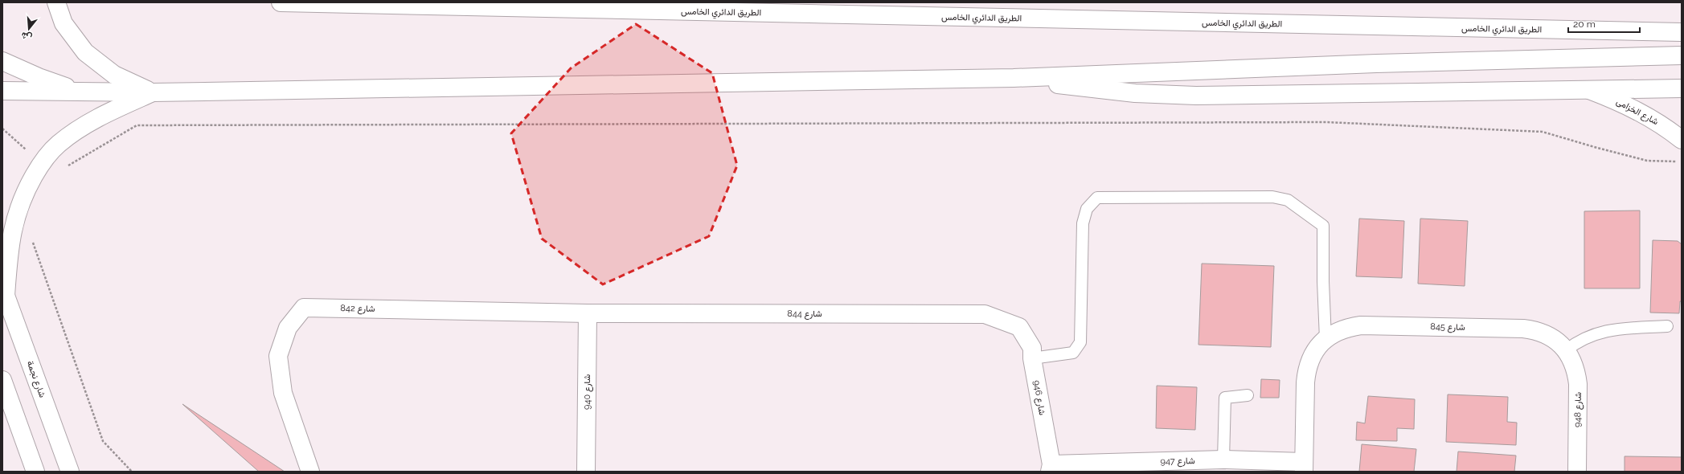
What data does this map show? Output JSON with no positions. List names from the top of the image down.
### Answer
{
  "streets": {
    "main road": [
      "الطريق الدائري الخامس",
      "شارع الخزامى",
      "شارع 842",
      "شارع 844",
      "شارع 845",
      "شارع نجمة",
      "شارع 940",
      "شارع 946",
      "شارع 948",
      "شارع 947"
    ]
  },
  "crossings": [
    ["شارع 842", "شارع 844"],
    ["شارع 842", "شارع 940"],
    ["شارع 844", "شارع 940"],
    ["شارع 844", "شارع 946"],
    ["شارع 845", "شارع 948"],
    ["شارع 845", "شارع 947"],
    ["شارع 946", "شارع 947"]
  ],
  "scale_bar": "20 m",
  "north": "bottom"
}
